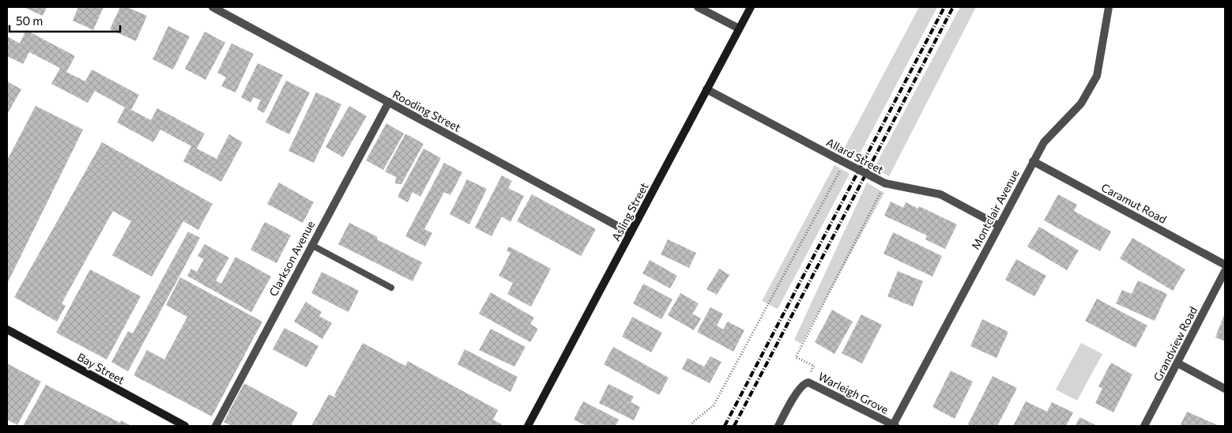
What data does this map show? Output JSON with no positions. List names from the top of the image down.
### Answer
{
  "streets": {
    "street": [
      "Rooding Street",
      "Allard Street",
      "Caramut Road",
      "Montclair Avenue",
      "Asling Street",
      "Clarkson Avenue",
      "Grandview Road",
      "Bay Street",
      "Warleigh Grove"
    ]
  },
  "crossings": [
    ["Rooding Street", "Asling Street"],
    ["Rooding Street", "Clarkson Avenue"],
    ["Allard Street", "Montclair Avenue"],
    ["Allard Street", "Asling Street"],
    ["Caramut Road", "Montclair Avenue"],
    ["Montclair Avenue", "Warleigh Grove"]
  ],
  "scale_bar": "50 m"
}
